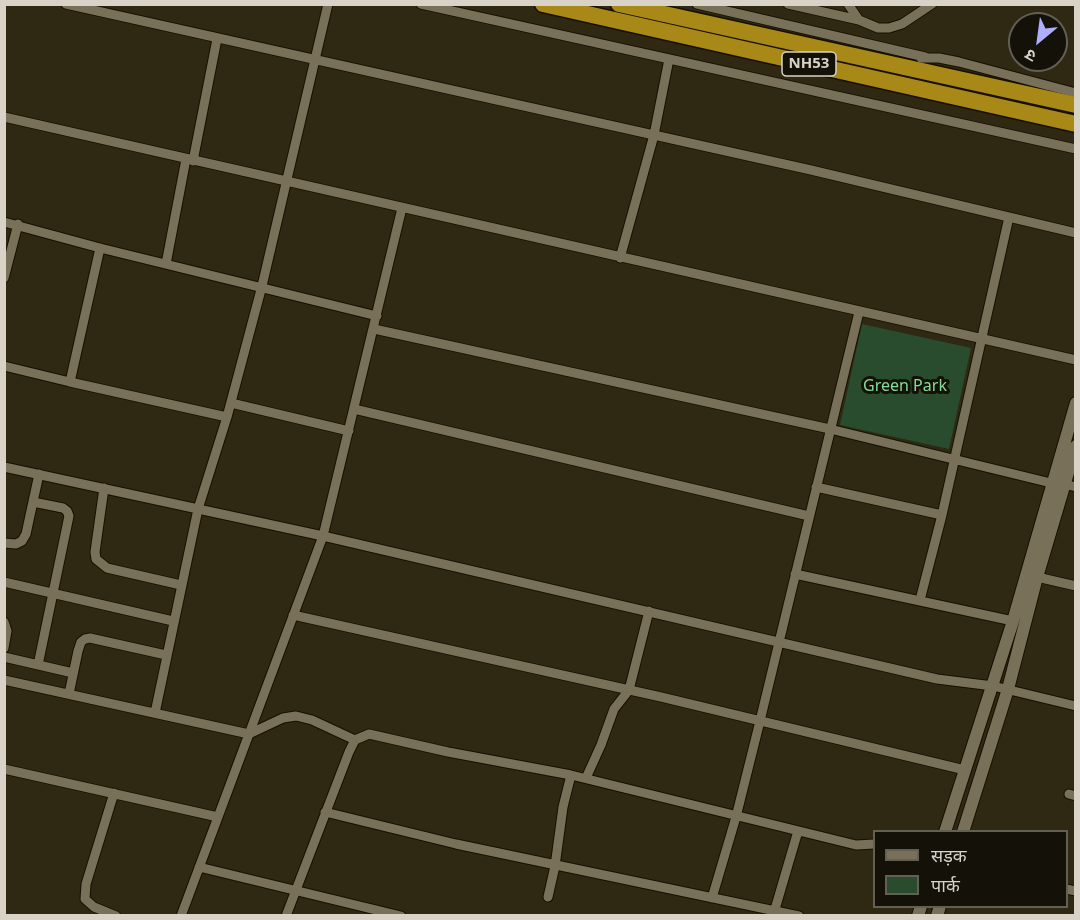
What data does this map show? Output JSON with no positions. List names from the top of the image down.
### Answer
{
  "streets": {
    "highway": ["NH53"]
  },
  "parks": ["Green Park"],
  "legend": ["सड़क", "पार्क"],
  "north": "bottom left"
}
